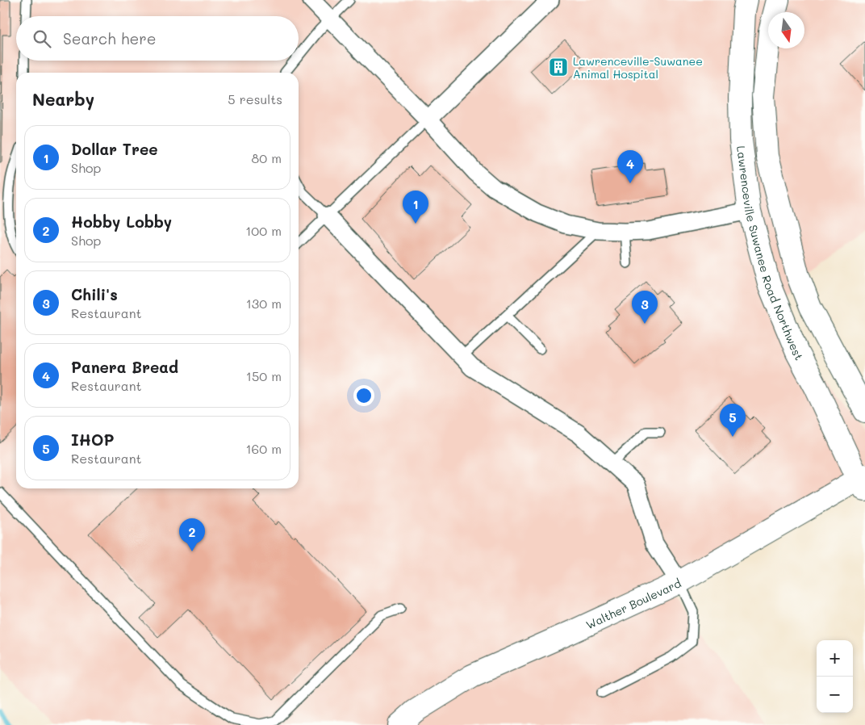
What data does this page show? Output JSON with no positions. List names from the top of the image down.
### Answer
{
  "streets": {
    "main road": ["Lawrenceville Suwanee Road Northwest", "Walther Boulevard"]
  },
  "crossings": [
    ["Lawrenceville Suwanee Road Northwest", "Walther Boulevard"]
  ],
  "places": {
    "building": ["Lawrenceville-Suwanee Animal Hospital"]
  },
  "north": "bottom",
  "page": {
    "search": "Search here",
    "heading": ["Nearby", "5 results"],
    "list": [
      {
        "mark": "1",
        "name": "Dollar Tree",
        "note": "Shop",
        "value": "80 m"
      },
      {
        "mark": "2",
        "name": "Hobby Lobby",
        "note": "Shop",
        "value": "100 m"
      },
      {
        "mark": "3",
        "name": "Chili's",
        "note": "Restaurant",
        "value": "130 m"
      },
      {
        "mark": "4",
        "name": "Panera Bread",
        "note": "Restaurant",
        "value": "150 m"
      },
      {
        "mark": "5",
        "name": "IHOP",
        "note": "Restaurant",
        "value": "160 m"
      }
    ],
    "pins": [
      "4",
      "1",
      "3",
      "5",
      "2"
    ],
    "map_buttons": ["+", "−"]
  }
}
